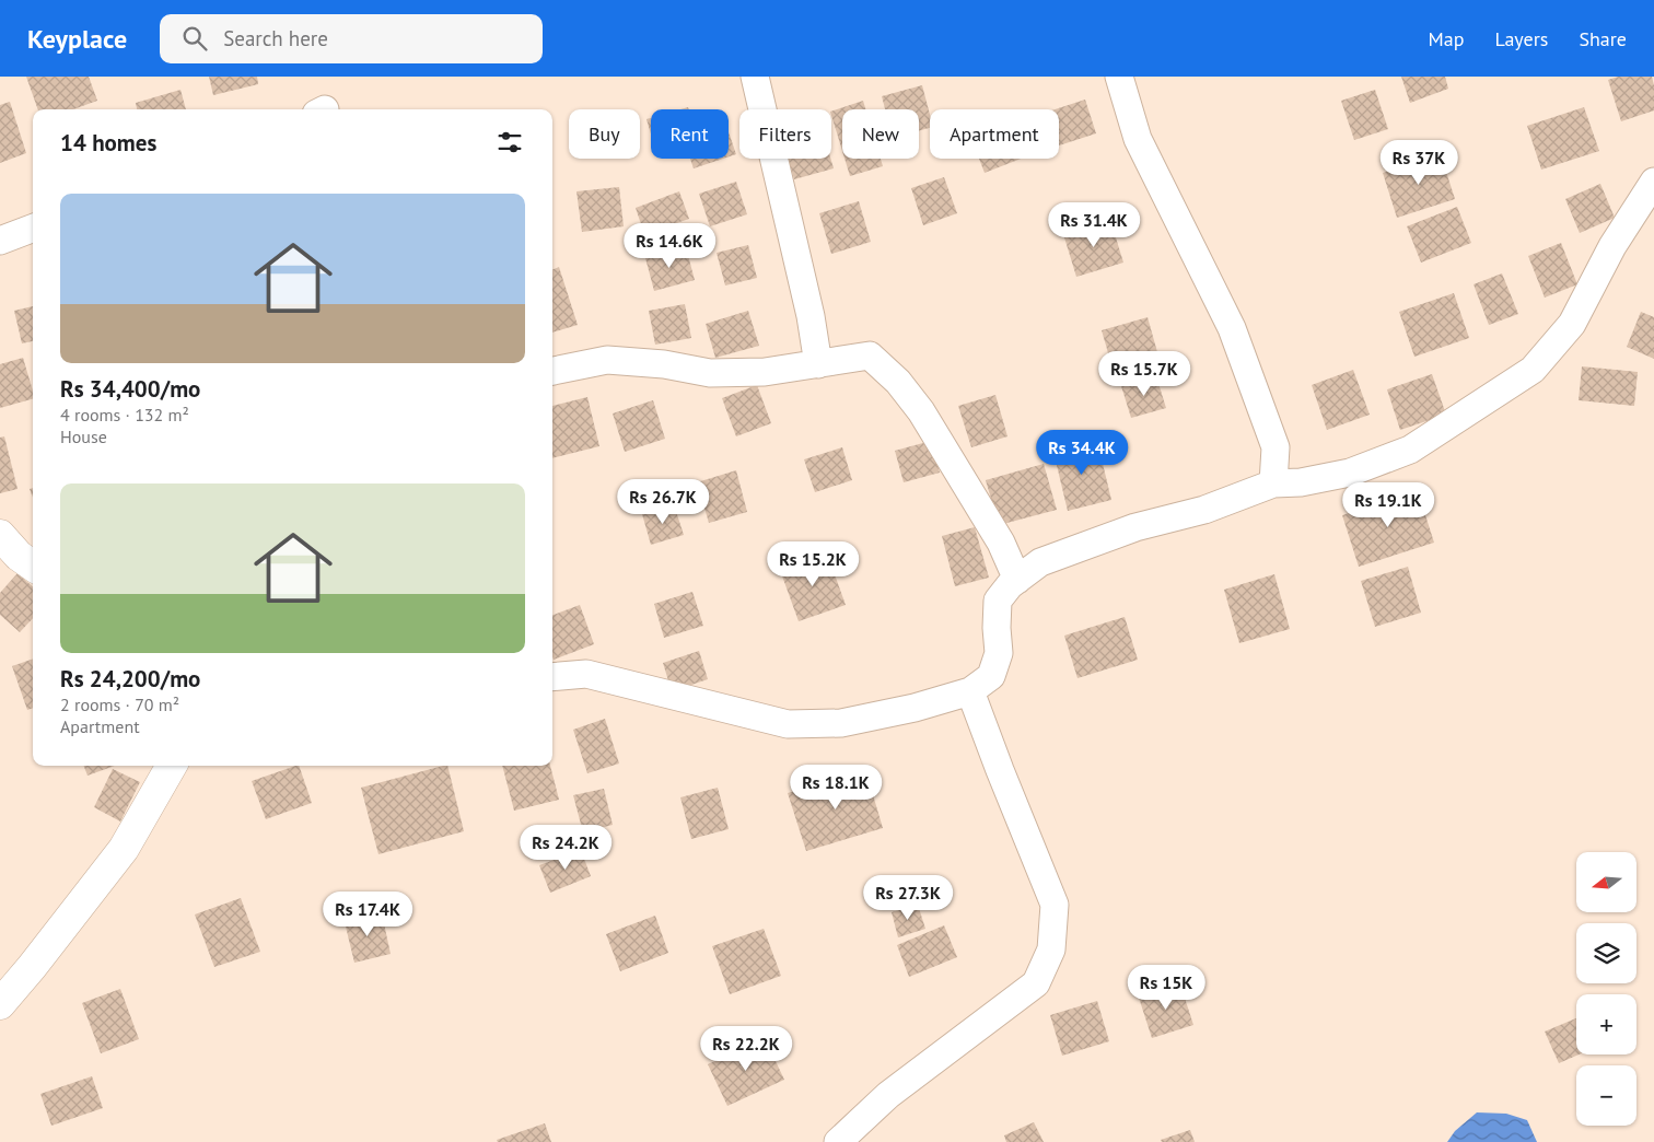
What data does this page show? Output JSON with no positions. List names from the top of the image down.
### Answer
{
  "north": "left",
  "page": {
    "header": "Keyplace",
    "search": "Search here",
    "nav": ["Map", "Layers", "Share"],
    "chip": [
      "Buy",
      "Rent",
      "Filters",
      "New",
      "Apartment"
    ],
    "heading": "14 homes",
    "price": [
      "Rs 37K",
      "Rs 31.4K",
      "Rs 14.6K",
      "Rs 15.7K",
      "Rs 34.4K",
      "Rs 26.7K",
      "Rs 19.1K",
      "Rs 15.2K",
      "Rs 18.1K",
      "Rs 24.2K",
      "Rs 27.3K",
      "Rs 17.4K",
      "Rs 15K",
      "Rs 22.2K"
    ],
    "list": [
      {
        "name": "Rs 34,400/mo",
        "note": "4 rooms · 132 m² · House"
      },
      {
        "name": "Rs 24,200/mo",
        "note": "2 rooms · 70 m² · Apartment"
      }
    ],
    "map_buttons": ["+", "−"]
  }
}
